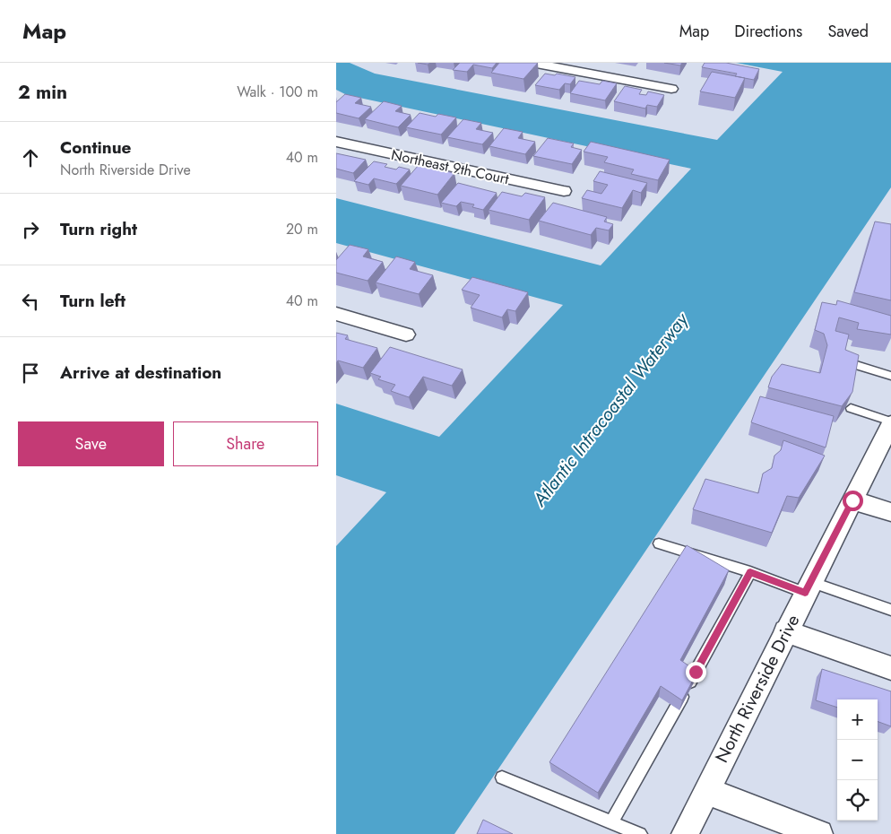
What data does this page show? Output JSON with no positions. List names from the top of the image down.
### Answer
{
  "streets": {
    "street": ["Northeast 9th Court", "North Riverside Drive"]
  },
  "water": ["Atlantic Intracoastal Waterway"],
  "page": {
    "header": "Map",
    "nav": ["Map", "Directions", "Saved"],
    "heading": ["2 min", "Walk · 100 m"],
    "list": [
      ["Continue", "North Riverside Drive", "40 m"],
      ["Turn right", "20 m"],
      ["Turn left", "40 m"],
      "Arrive at destination"
    ],
    "buttons": ["Save", "Share"],
    "map_buttons": ["+", "−"]
  }
}
